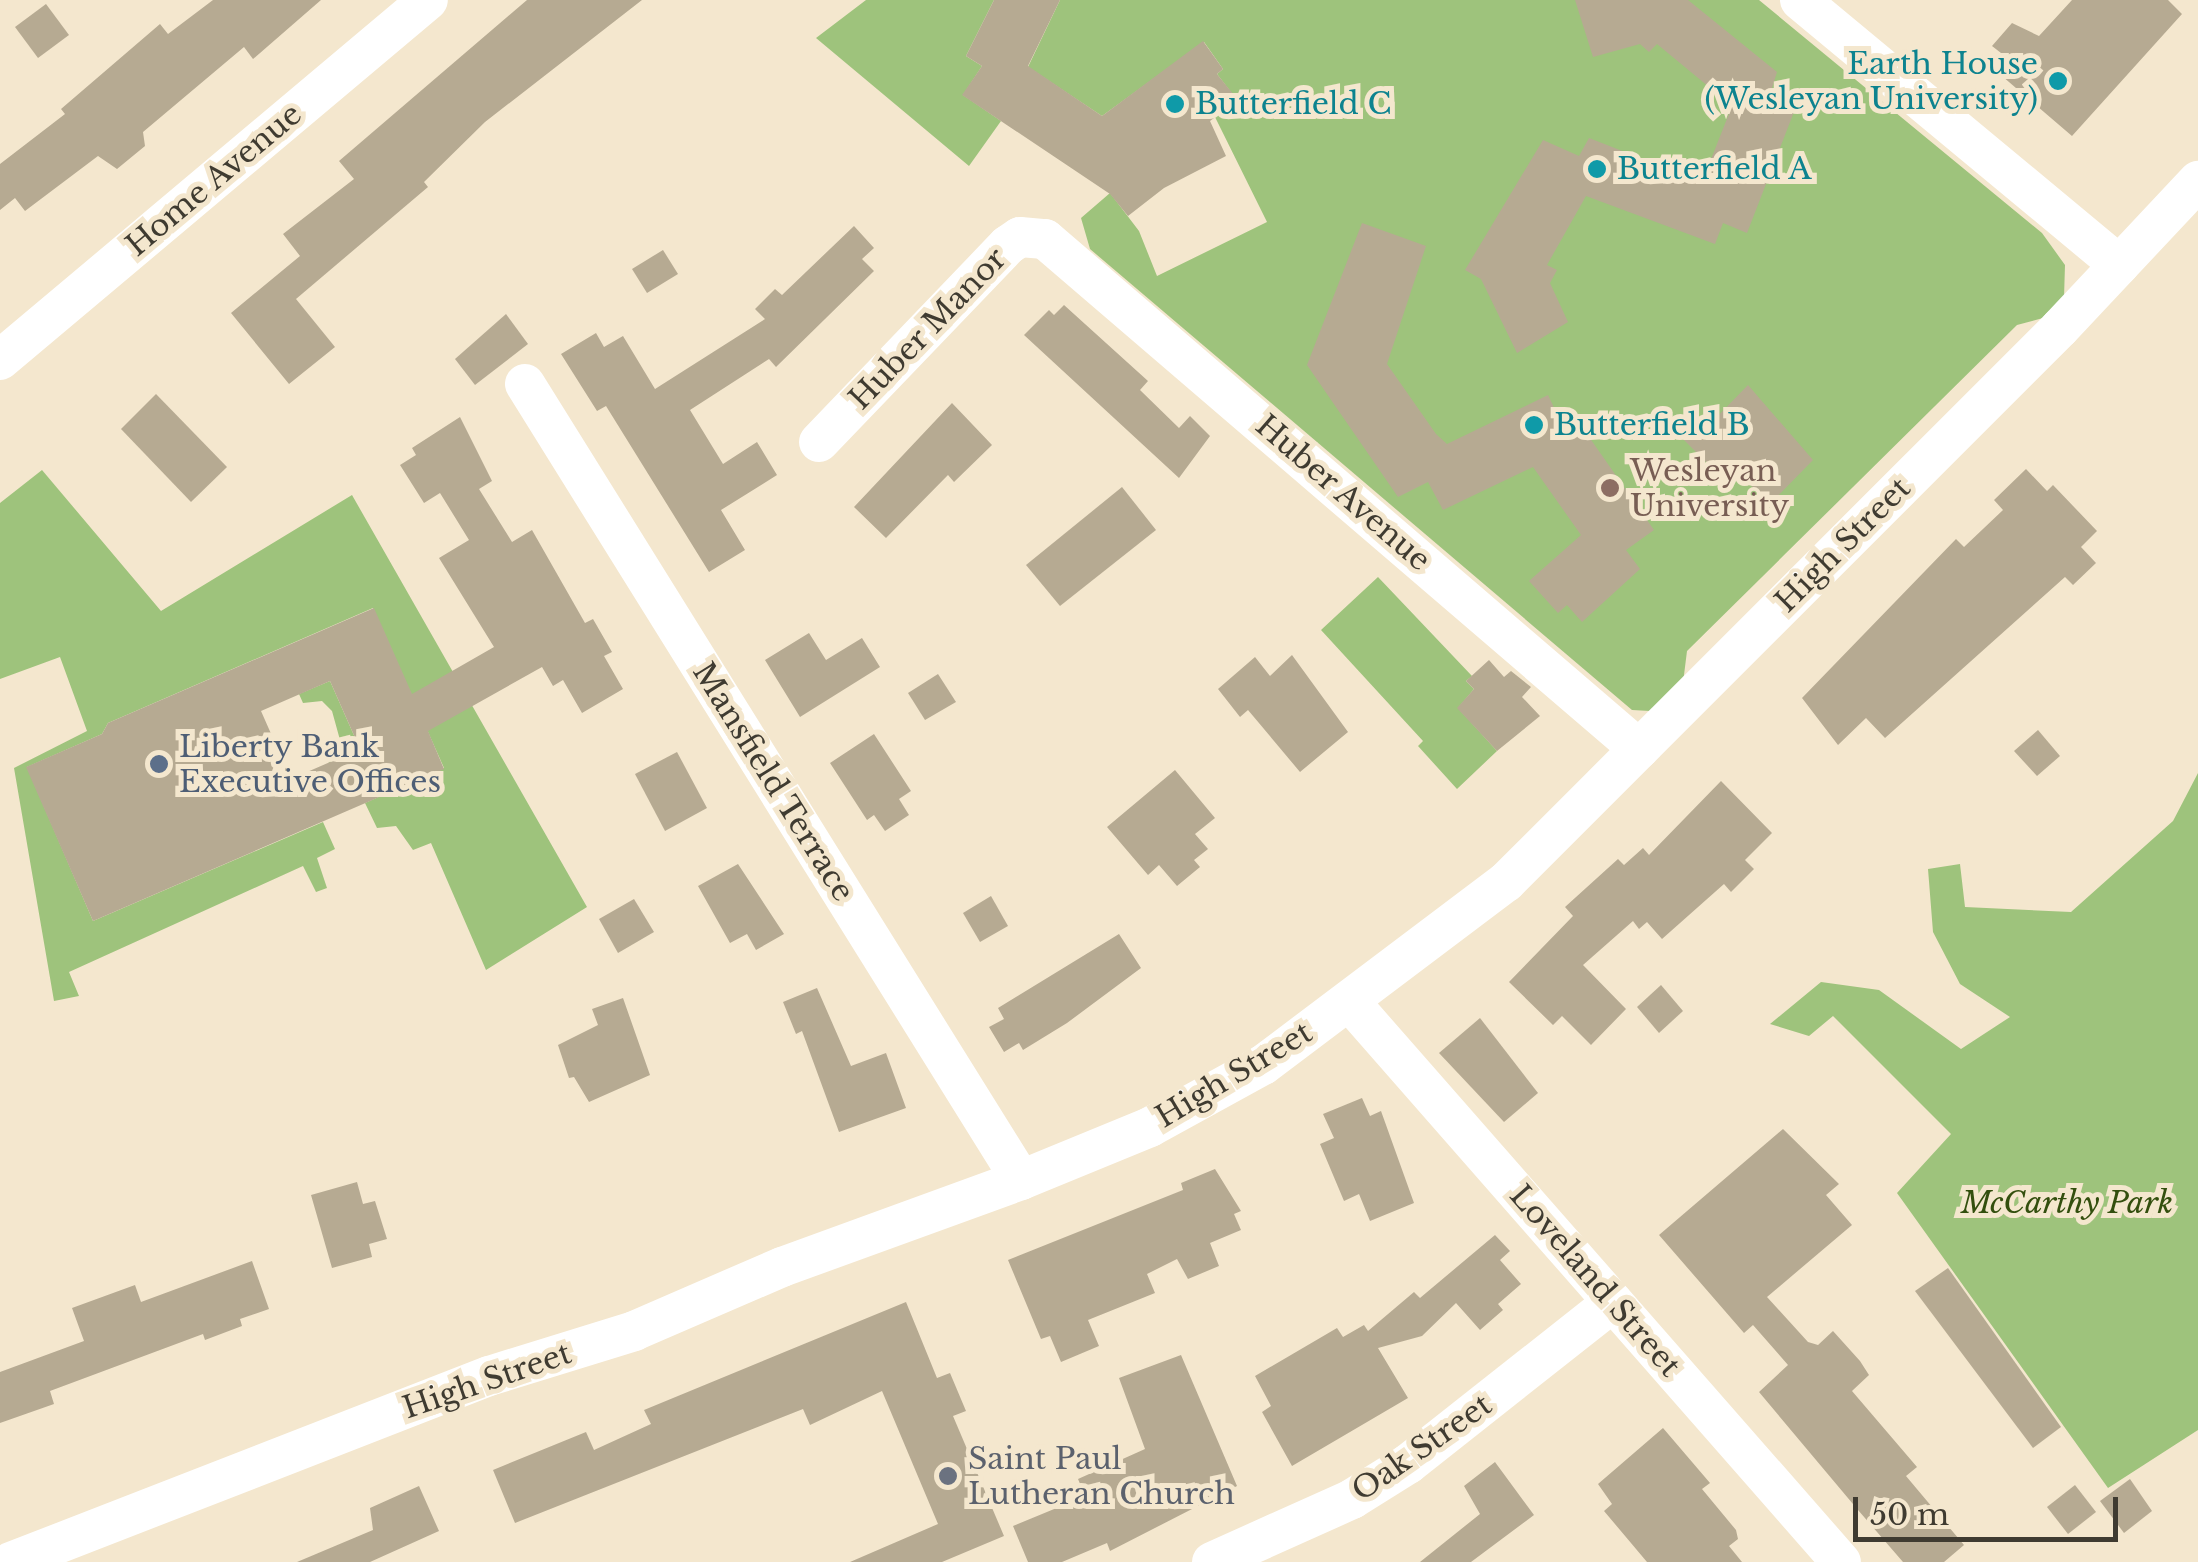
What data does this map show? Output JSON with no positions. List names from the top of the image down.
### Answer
{
  "streets": {
    "street": [
      "Home Avenue",
      "Huber Manor",
      "Huber Avenue",
      "High Street",
      "Mansfield Terrace",
      "Loveland Street",
      "Oak Street"
    ]
  },
  "crossings": [
    ["Huber Manor", "Huber Avenue"],
    ["Huber Avenue", "High Street"],
    ["High Street", "Mansfield Terrace"],
    ["High Street", "Loveland Street"],
    ["Loveland Street", "Oak Street"]
  ],
  "parks": ["McCarthy Park"],
  "places": [
    "Earth House (Wesleyan University)",
    "Butterfield C",
    "Butterfield A",
    "Butterfield B",
    "Wesleyan University",
    "Liberty Bank Executive Offices",
    "Saint Paul Lutheran Church"
  ],
  "scale_bar": "50 m"
}
